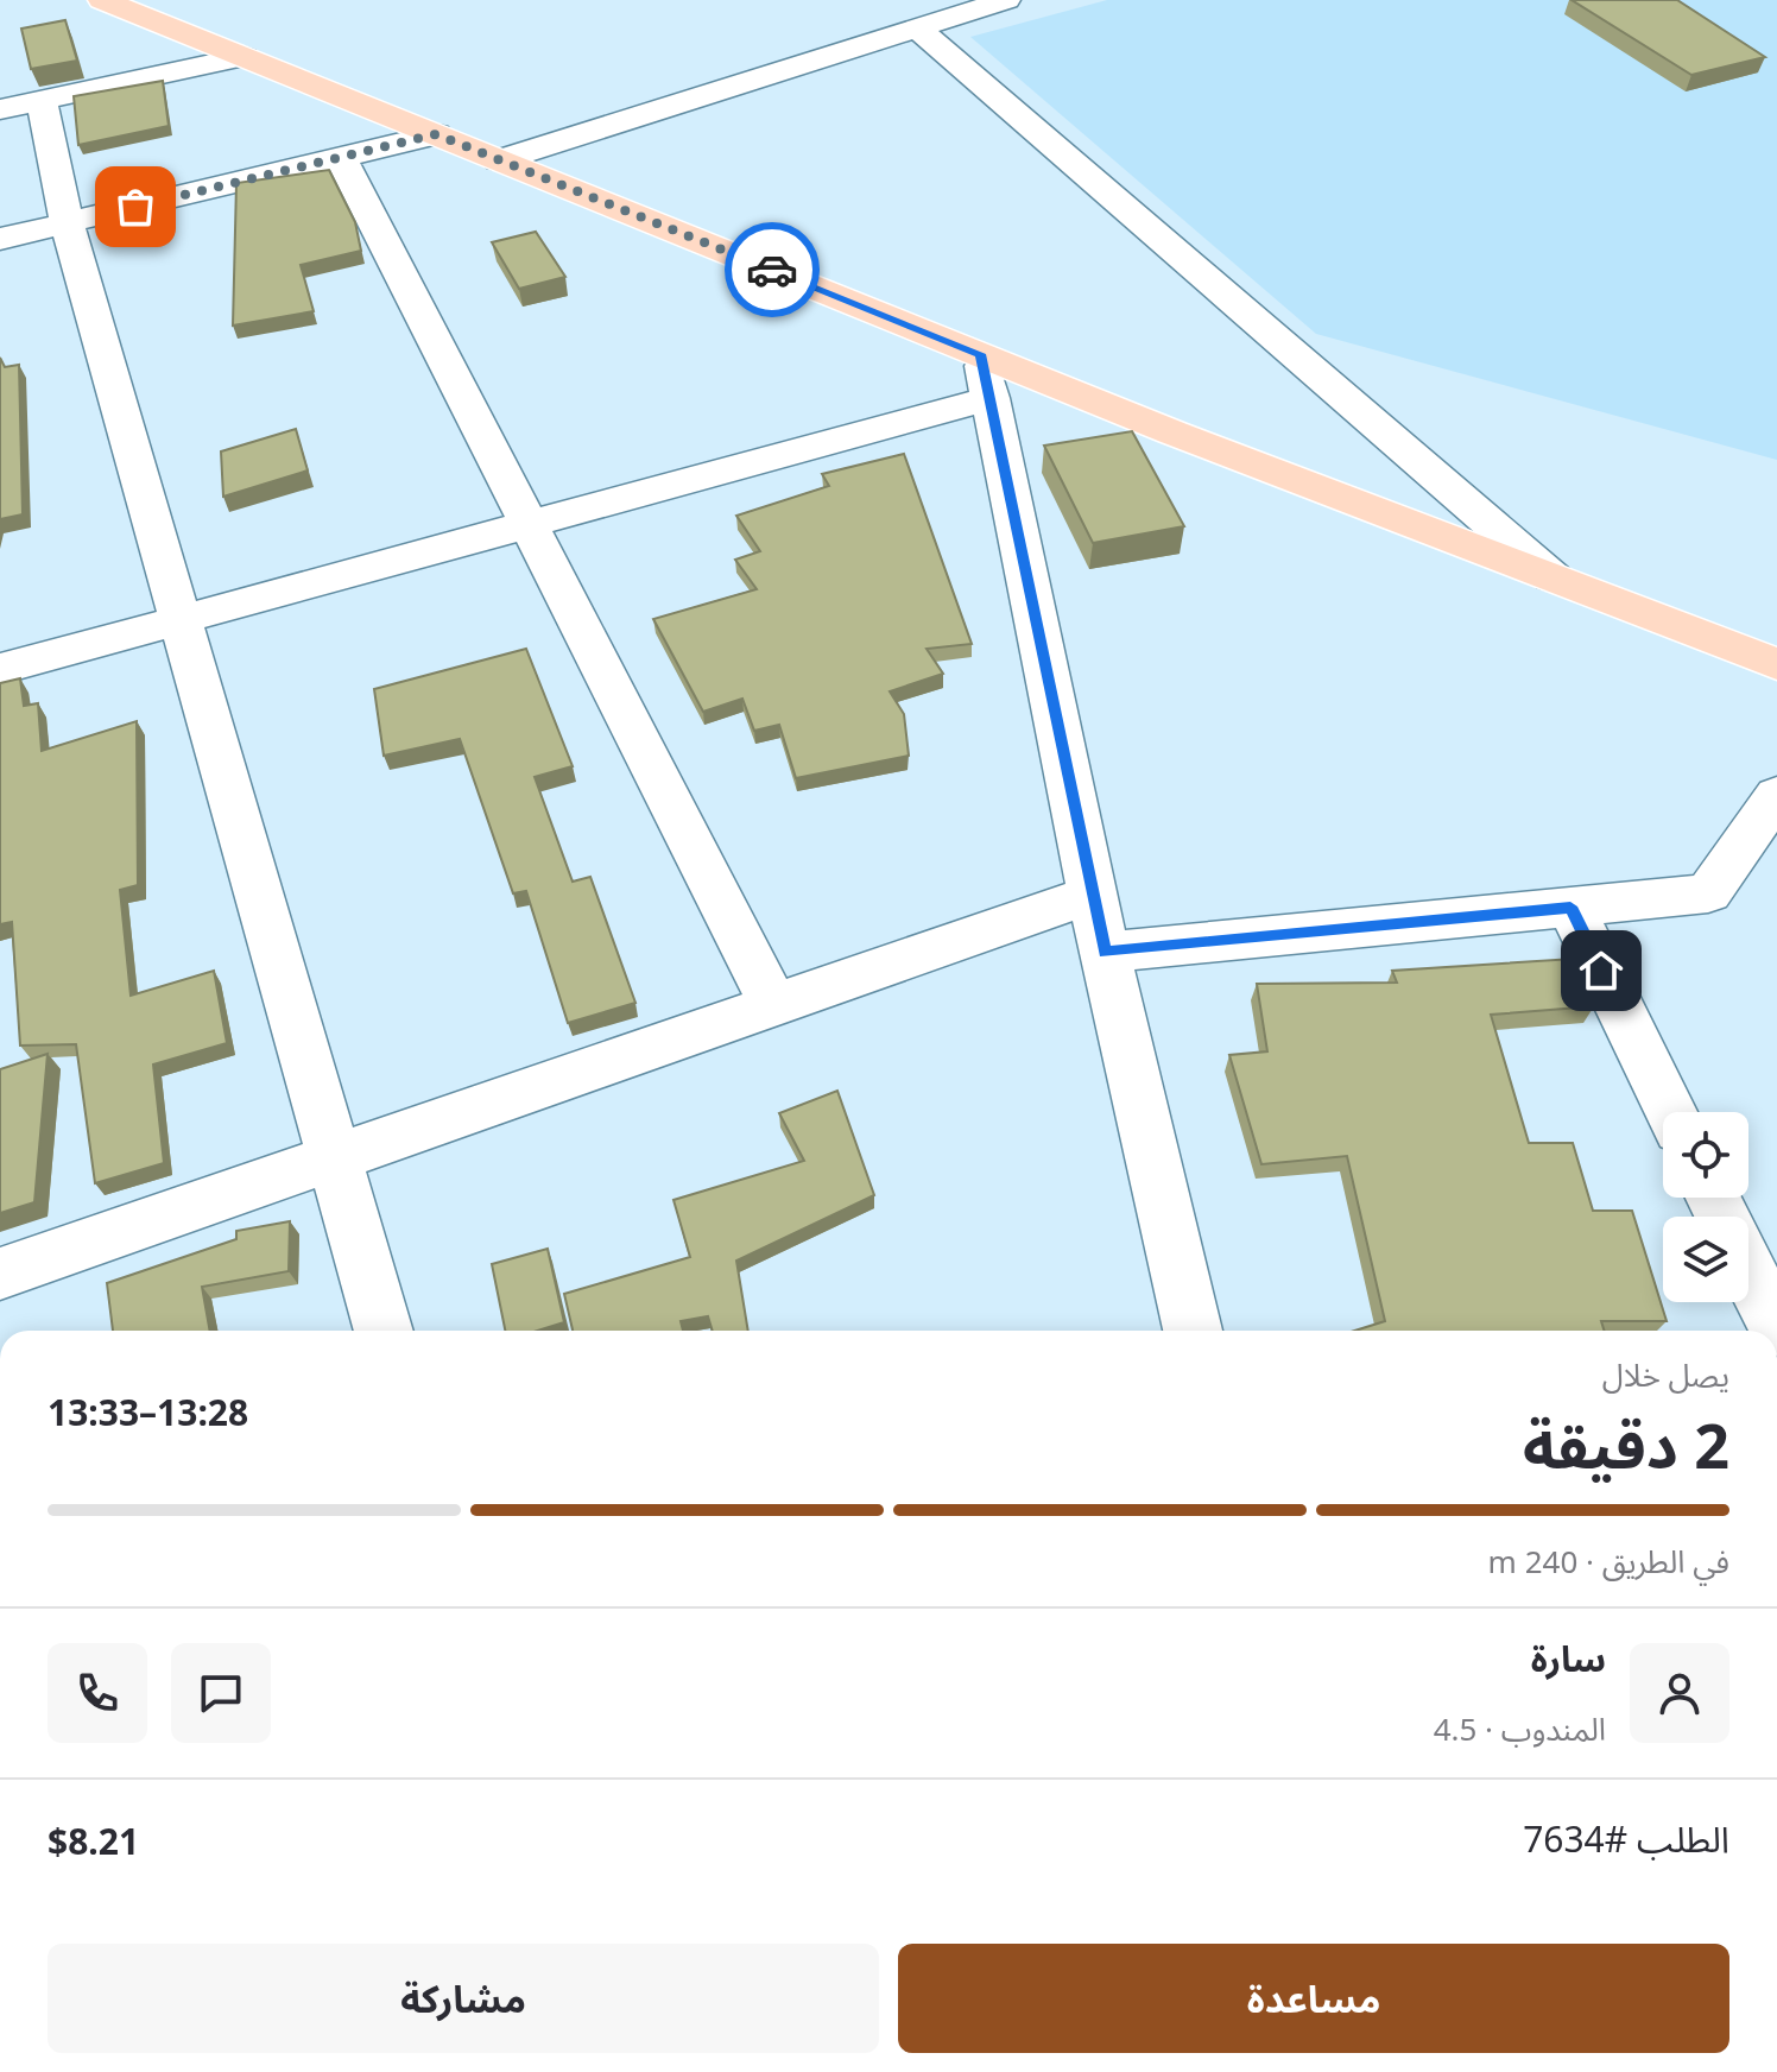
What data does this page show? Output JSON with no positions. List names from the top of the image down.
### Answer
{
  "page": {
    "heading": ["2 دقيقة", "يصل خلال", "13:28–13:33"],
    "panel": [
      "سارة",
      "المندوب · 4.5",
      "الطلب #7634",
      "$8.21"
    ],
    "bar": "في الطريق · 240 m",
    "buttons": ["مساعدة", "مشاركة"]
  }
}
